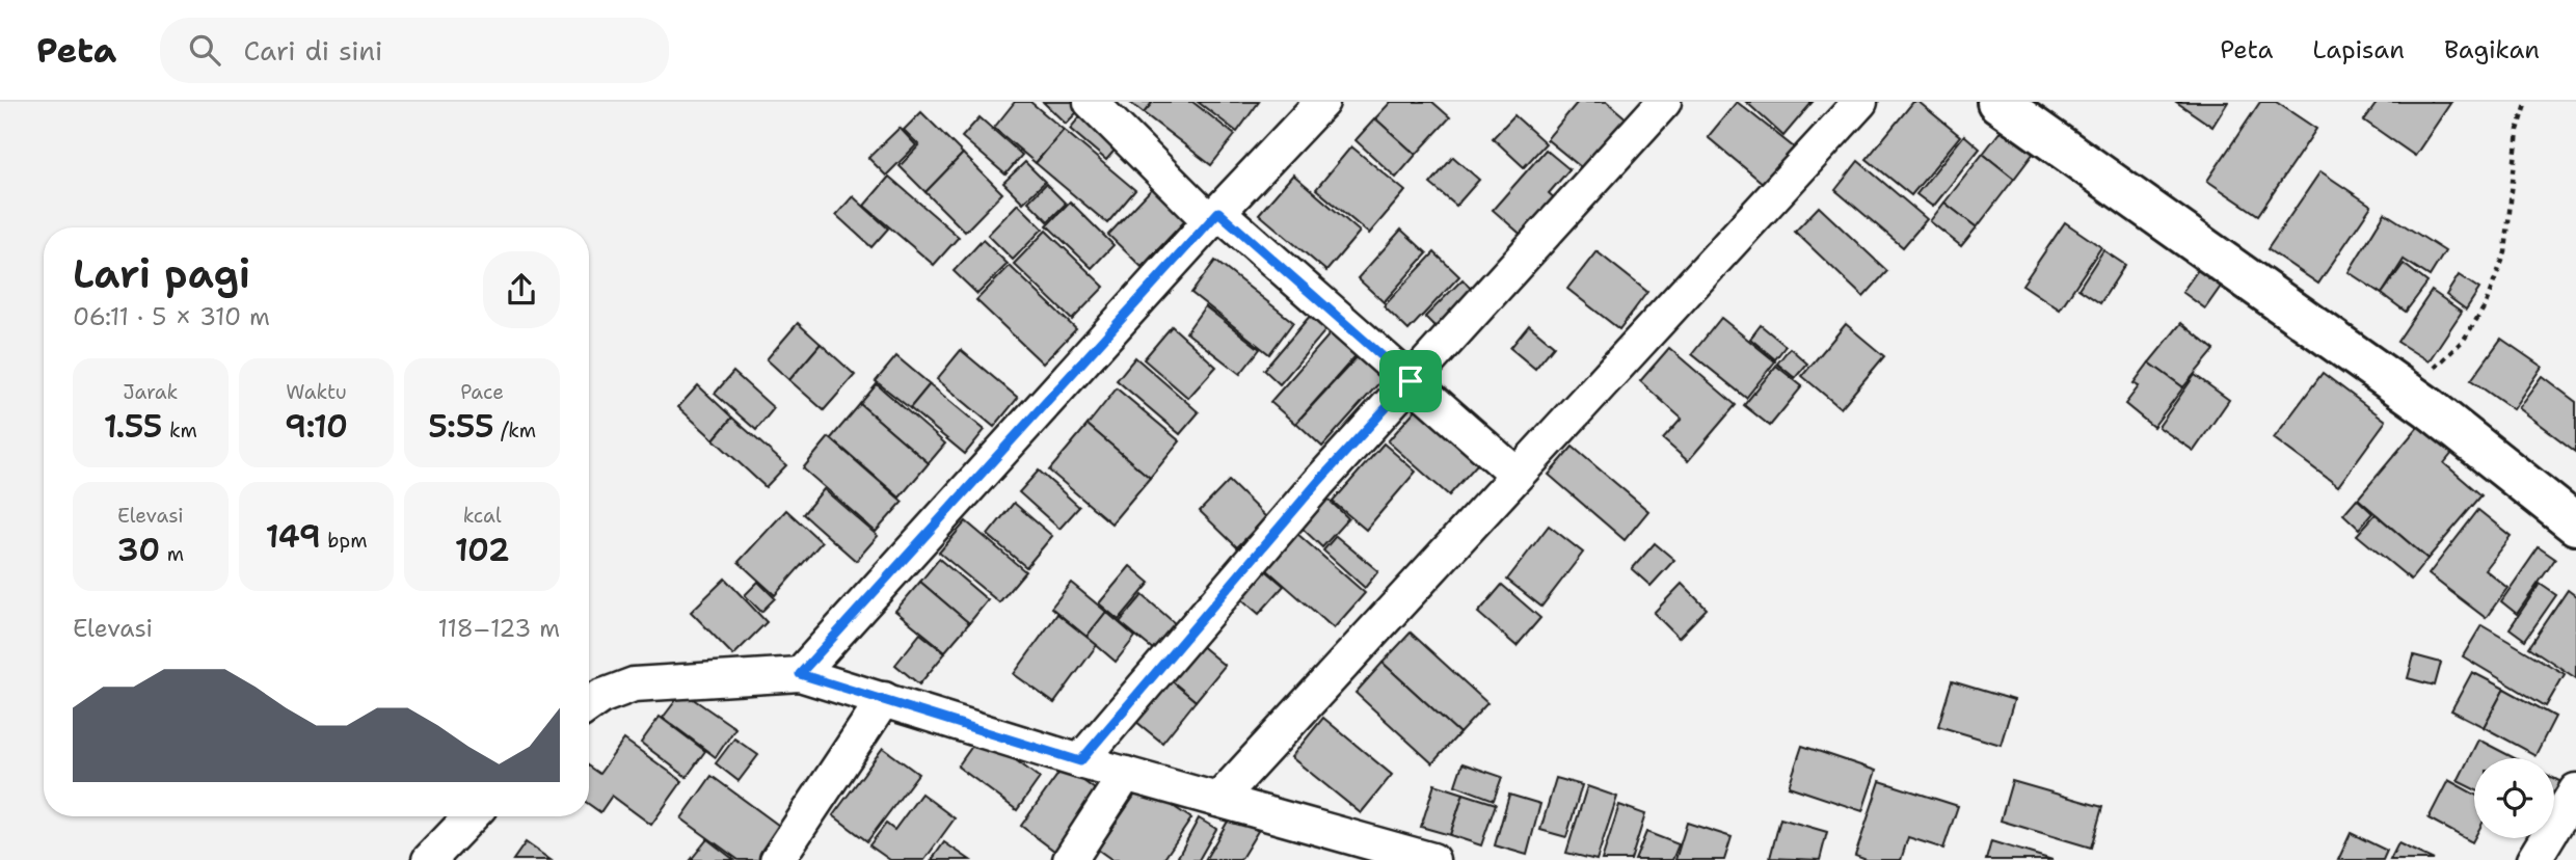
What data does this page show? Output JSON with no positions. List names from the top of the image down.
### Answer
{
  "page": {
    "header": "Peta",
    "search": "Cari di sini",
    "nav": ["Peta", "Lapisan", "Bagikan"],
    "heading": ["Lari pagi", "06:11 · 5 × 310 m"],
    "stats": [
      ["Jarak", "1.55 km"],
      ["Waktu", "9:10"],
      ["Pace", "5:55 /km"],
      ["Elevasi", "30 m"],
      ["149 bpm"],
      ["kcal", "102"]
    ],
    "chart": ["Elevasi", "118–123 m"]
  }
}
